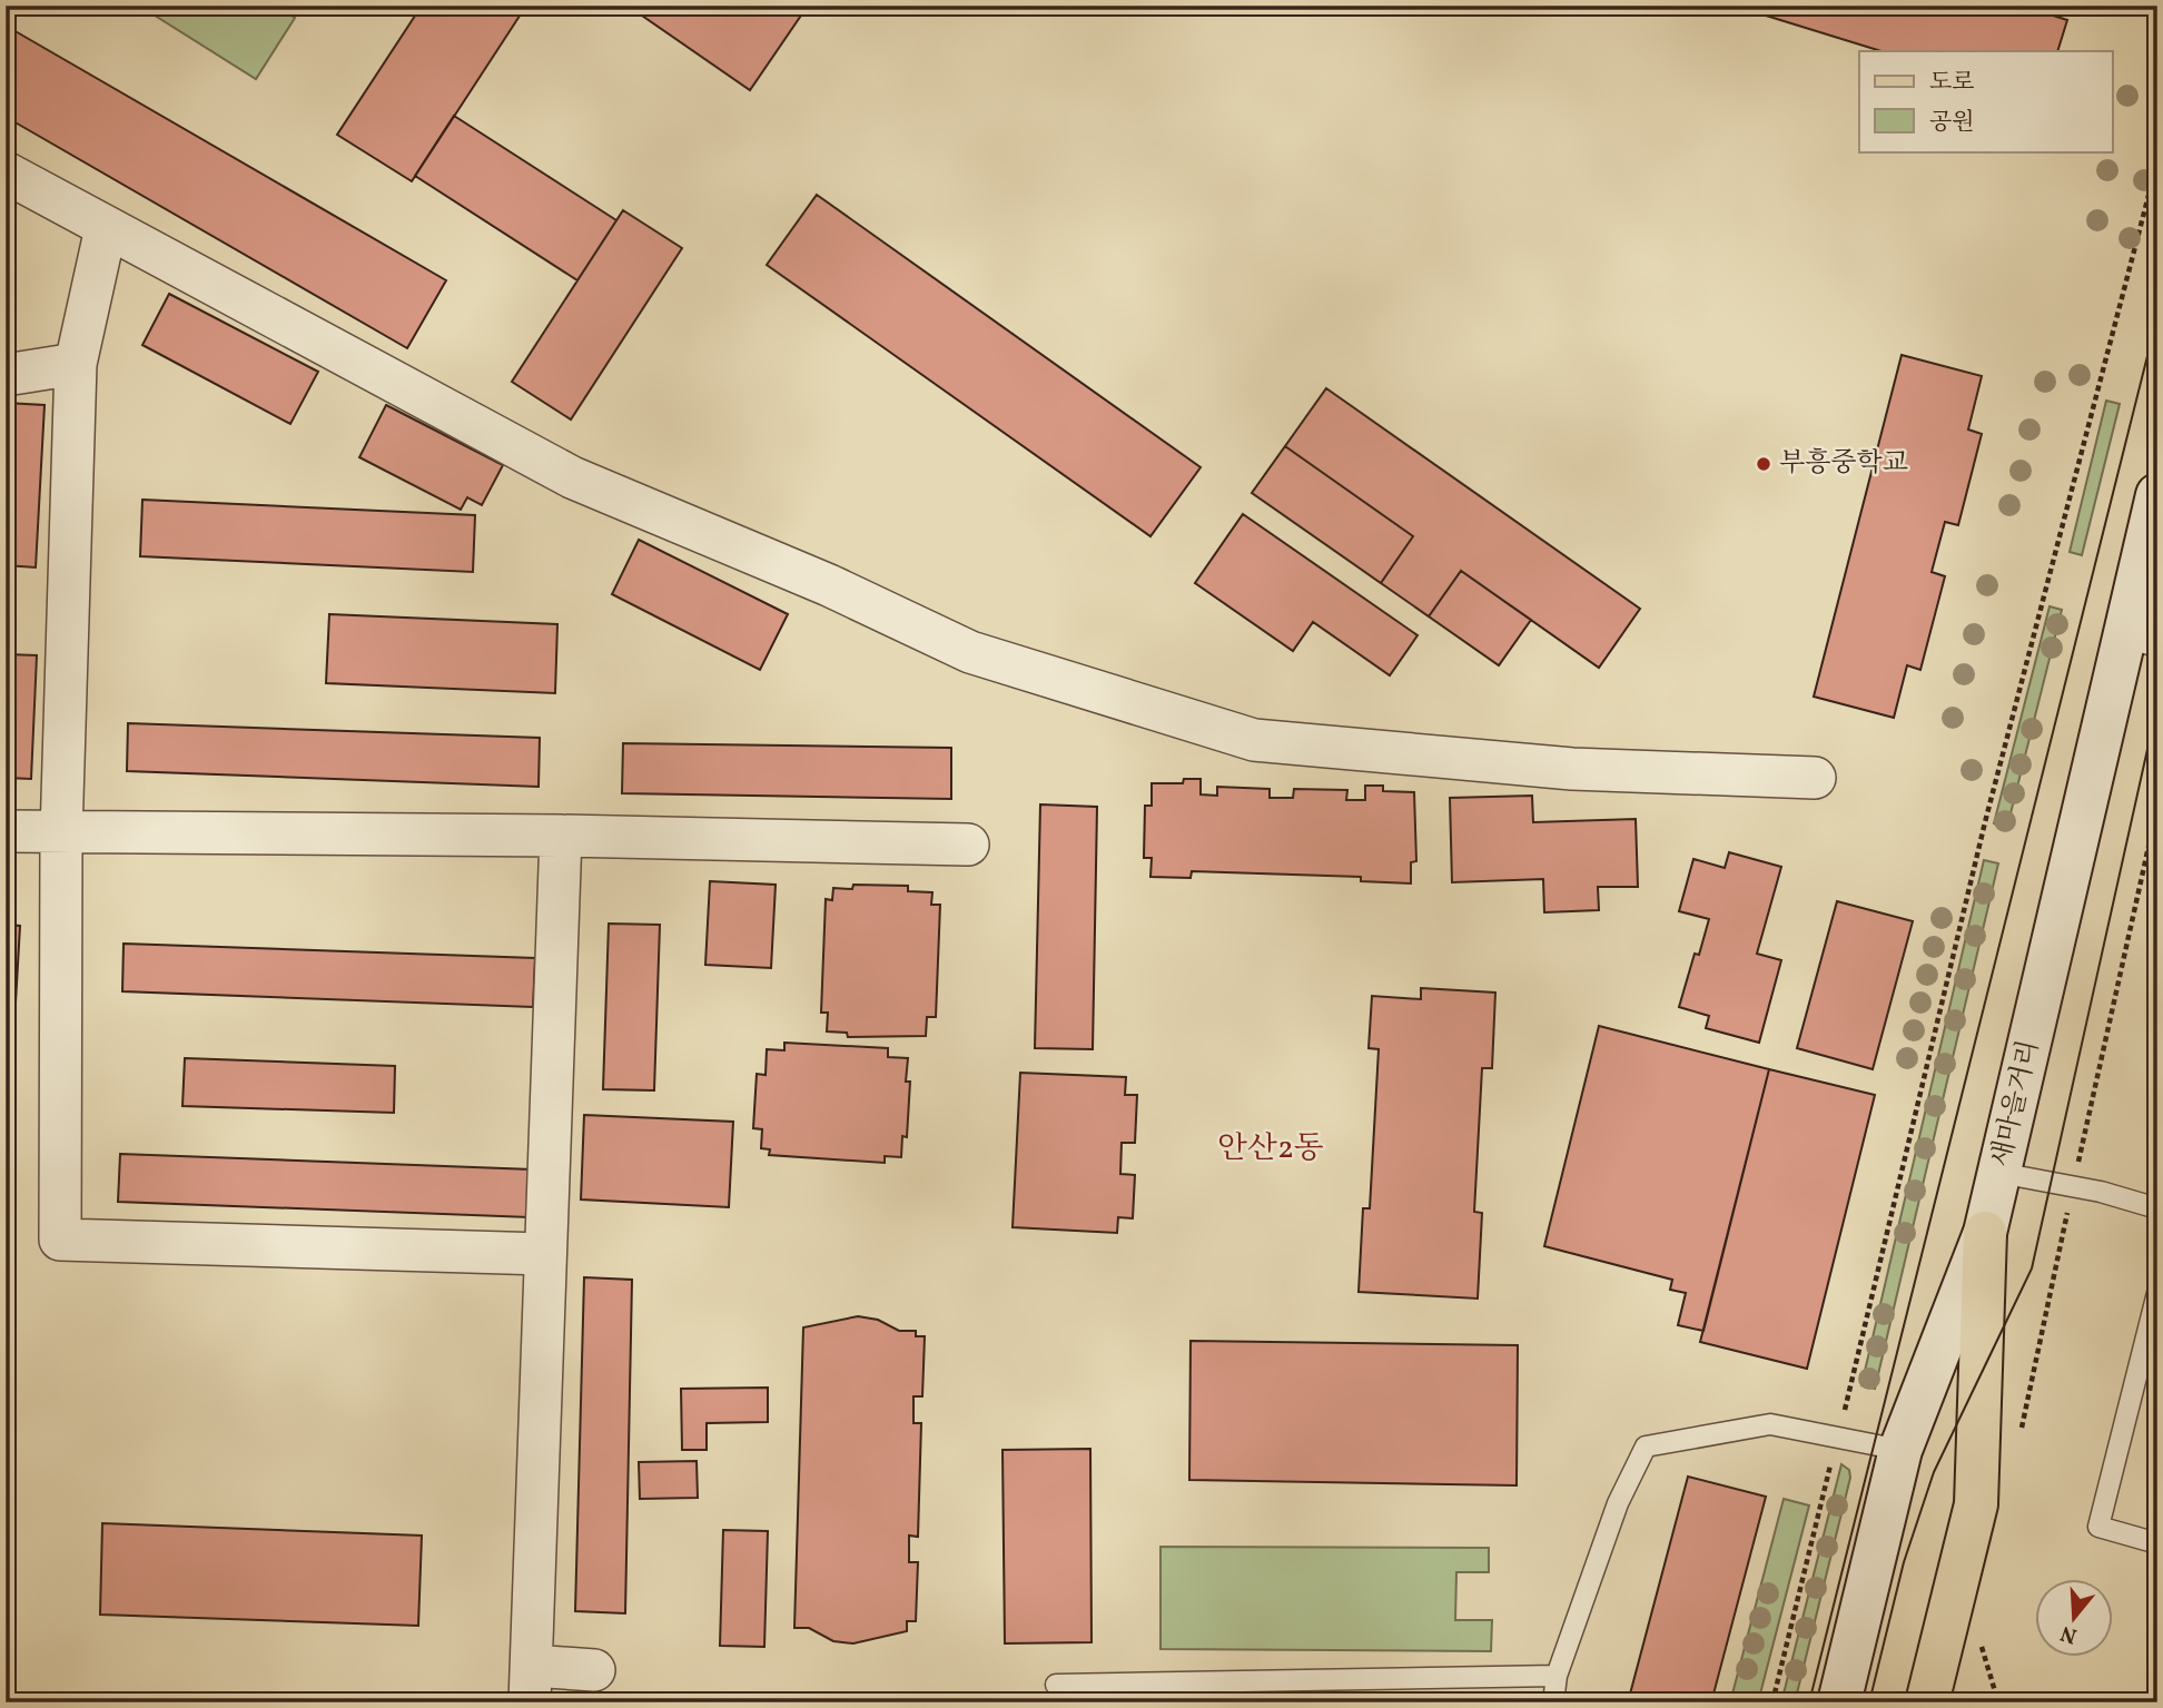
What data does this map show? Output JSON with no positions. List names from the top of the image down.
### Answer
{
  "streets": {
    "main road": ["새마을거리"]
  },
  "districts": ["안산2동"],
  "places": ["부흥중학교"],
  "legend": ["도로", "공원"],
  "north": "bottom"
}
